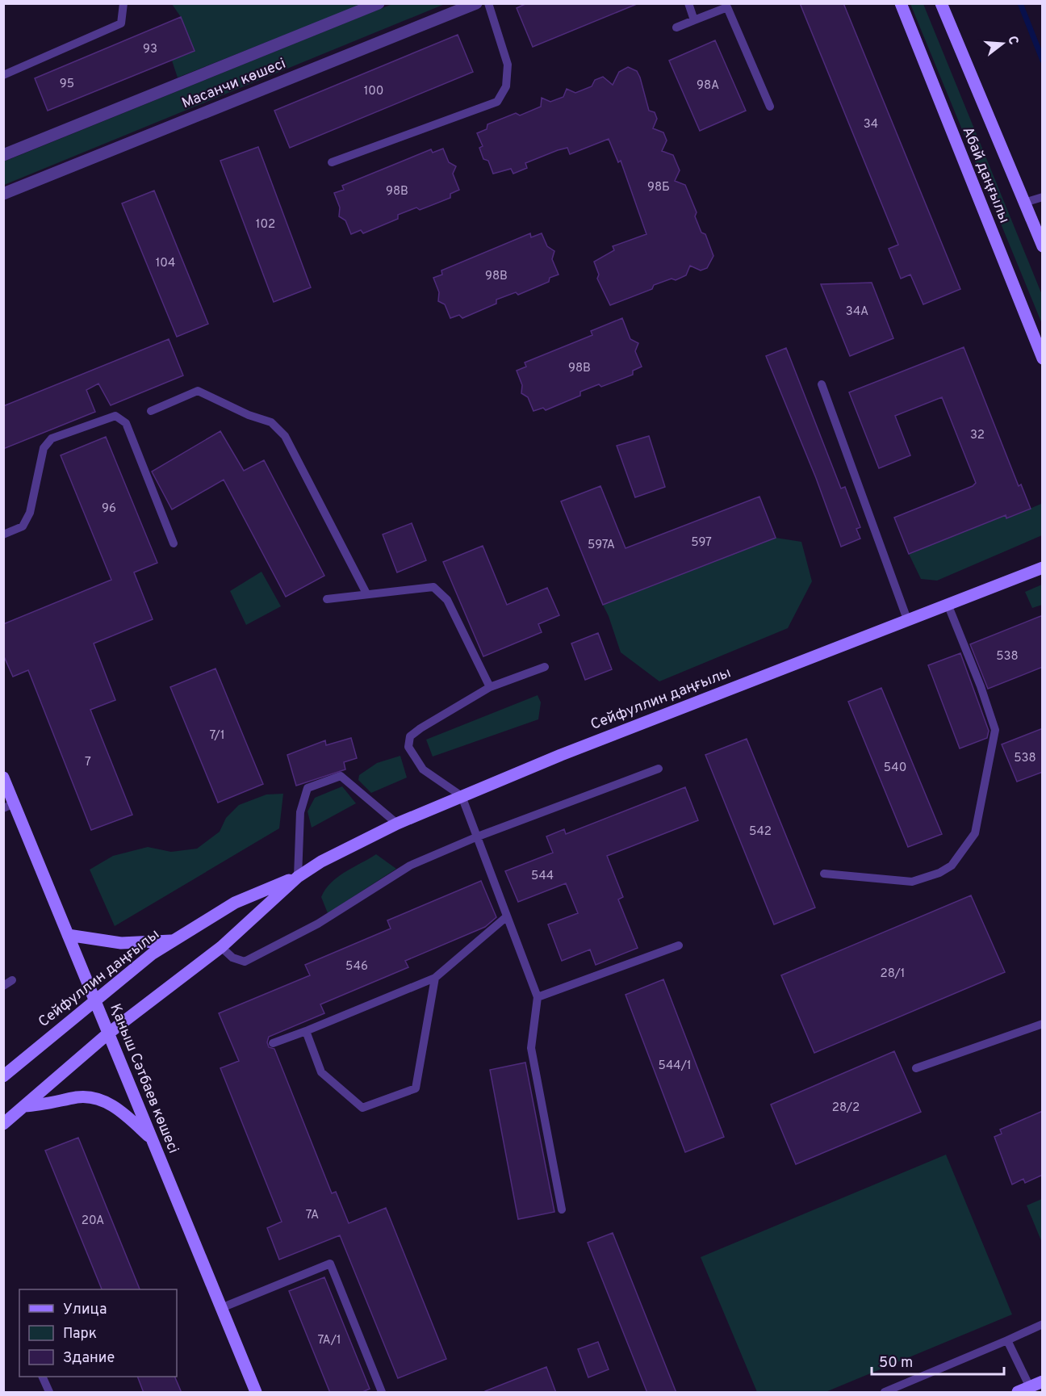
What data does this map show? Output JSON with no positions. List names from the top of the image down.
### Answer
{
  "streets": {
    "main road": ["Абай даңғылы", "Сейфуллин даңғылы", "Қаныш Сәтбаев көшесі"],
    "street": ["Масанчи көшесі"]
  },
  "crossings": [
    ["Сейфуллин даңғылы", "Қаныш Сәтбаев көшесі"]
  ],
  "house_numbers": [
    "93",
    "95",
    "98А",
    "100",
    "34",
    "98Б",
    "98В",
    "102",
    "104",
    "98В",
    "34А",
    "98В",
    "32",
    "96",
    "597",
    "597А",
    "538",
    "7/1",
    "538",
    "7",
    "540",
    "542",
    "544",
    "546",
    "28/1",
    "544/1",
    "28/2",
    "7А",
    "20А",
    "7А/1"
  ],
  "legend": ["Улица", "Парк", "Здание"],
  "scale_bar": "50 m",
  "north": "right"
}
